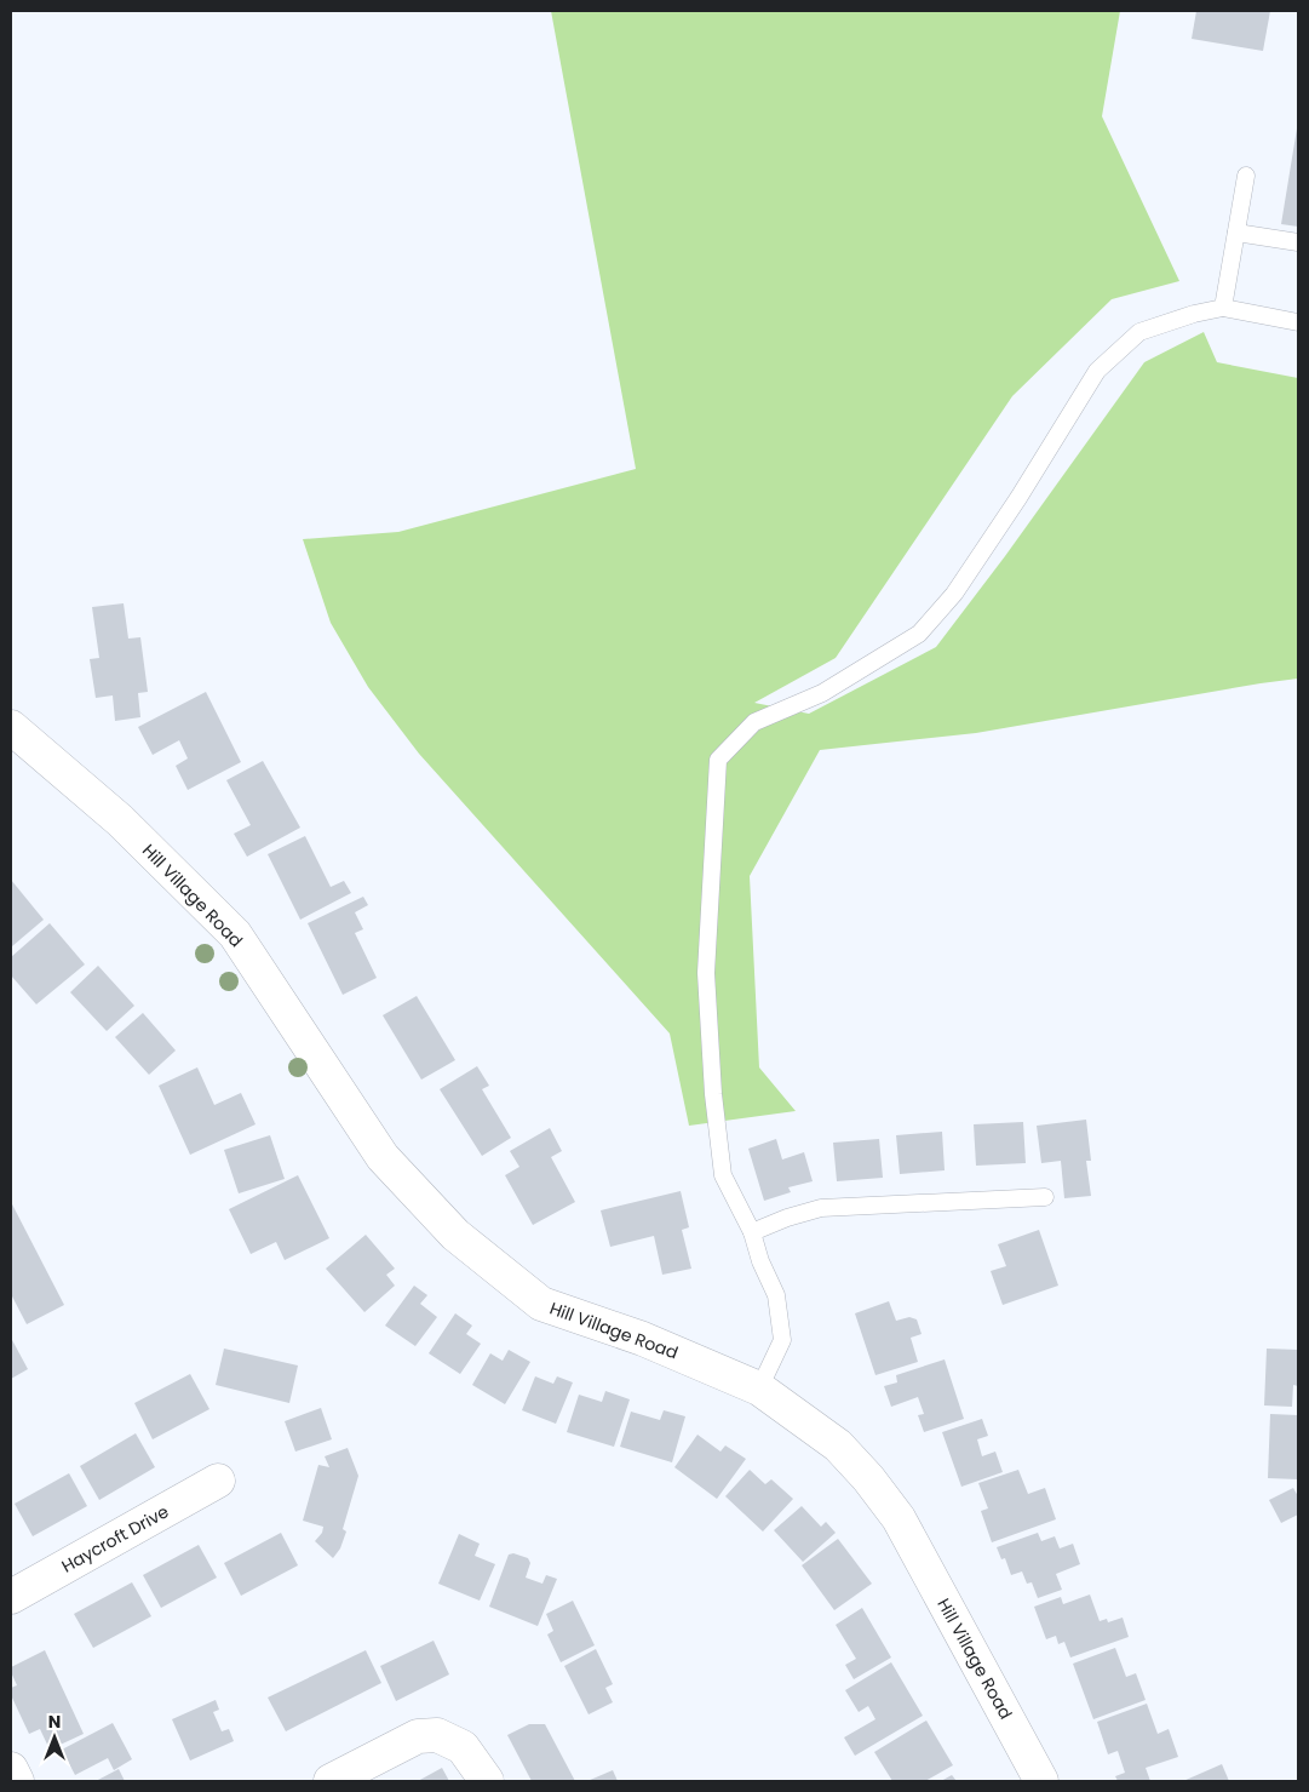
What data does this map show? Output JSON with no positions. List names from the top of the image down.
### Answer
{
  "streets": {
    "street": ["Hill Village Road", "Haycroft Drive"]
  },
  "north": "top"
}
